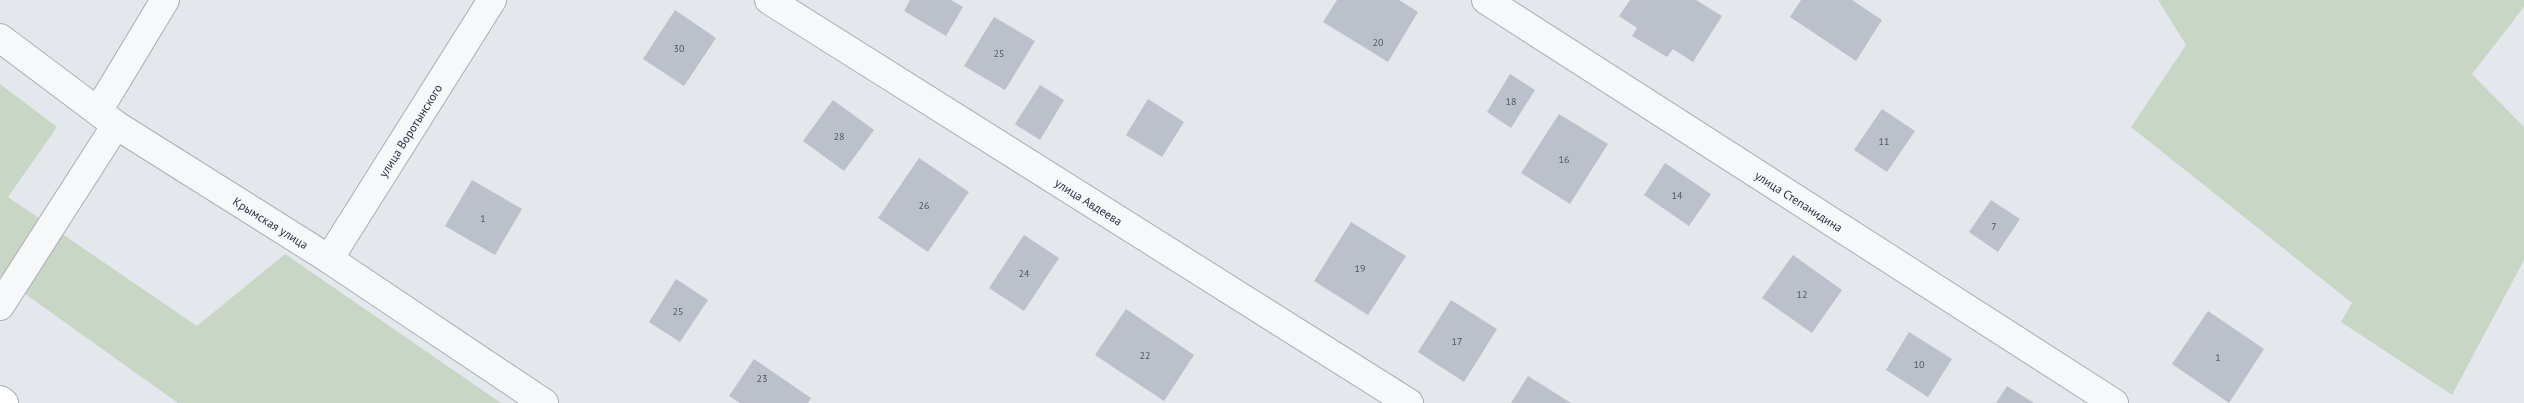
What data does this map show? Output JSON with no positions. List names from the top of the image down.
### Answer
{
  "streets": {
    "street": [
      "улица Воротынского",
      "улица Авдеева",
      "улица Степанидина",
      "Крымская улица"
    ]
  },
  "crossings": [
    ["улица Воротынского", "Крымская улица"]
  ],
  "house_numbers": [
    "20",
    "30",
    "25",
    "18",
    "28",
    "11",
    "16",
    "14",
    "26",
    "1",
    "7",
    "19",
    "24",
    "12",
    "25",
    "17",
    "22",
    "1",
    "10",
    "23"
  ]
}
